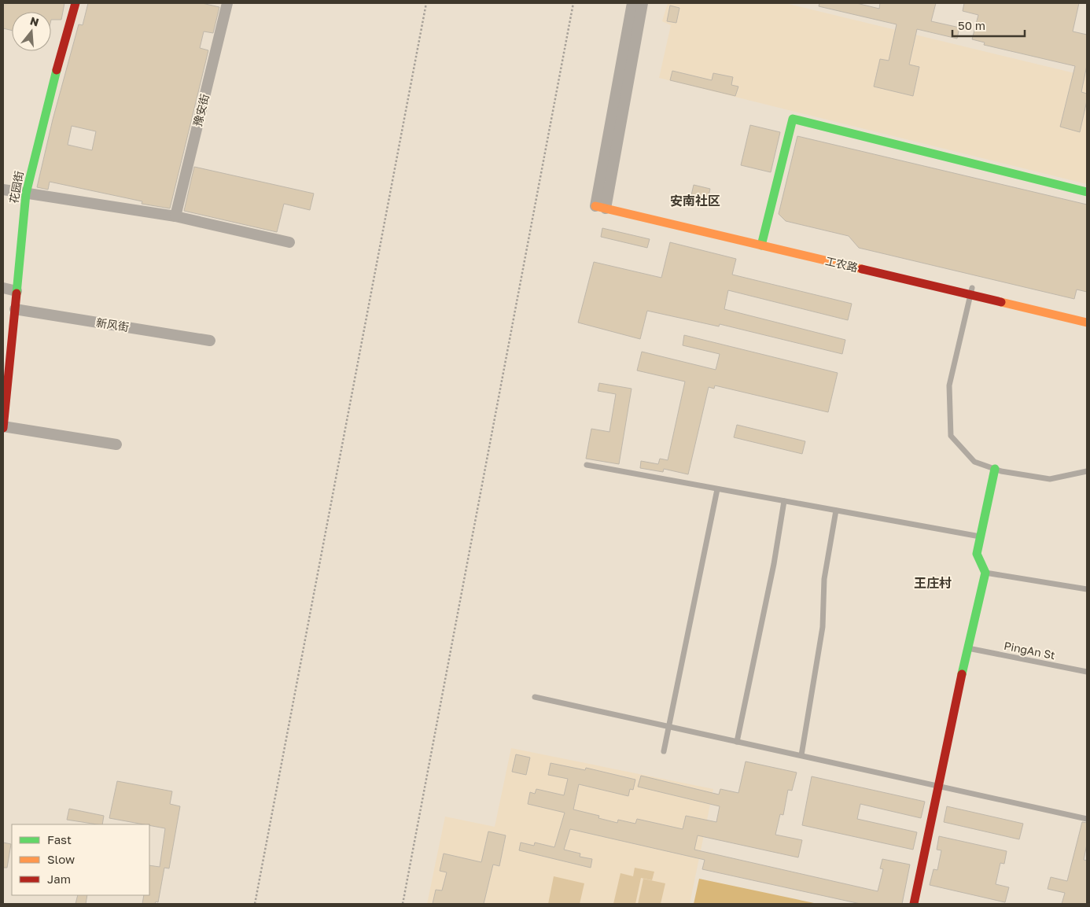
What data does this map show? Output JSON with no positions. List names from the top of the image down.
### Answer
{
  "streets": {
    "street": [
      "豫安街",
      "花园街",
      "工农路",
      "新风街"
    ],
    "lane": ["PingAn St"]
  },
  "crossings": [
    ["花园街", "新风街"]
  ],
  "districts": ["安南社区", "王庄村"],
  "legend": ["Fast", "Slow", "Jam"],
  "scale_bar": "50 m",
  "north": "top"
}
